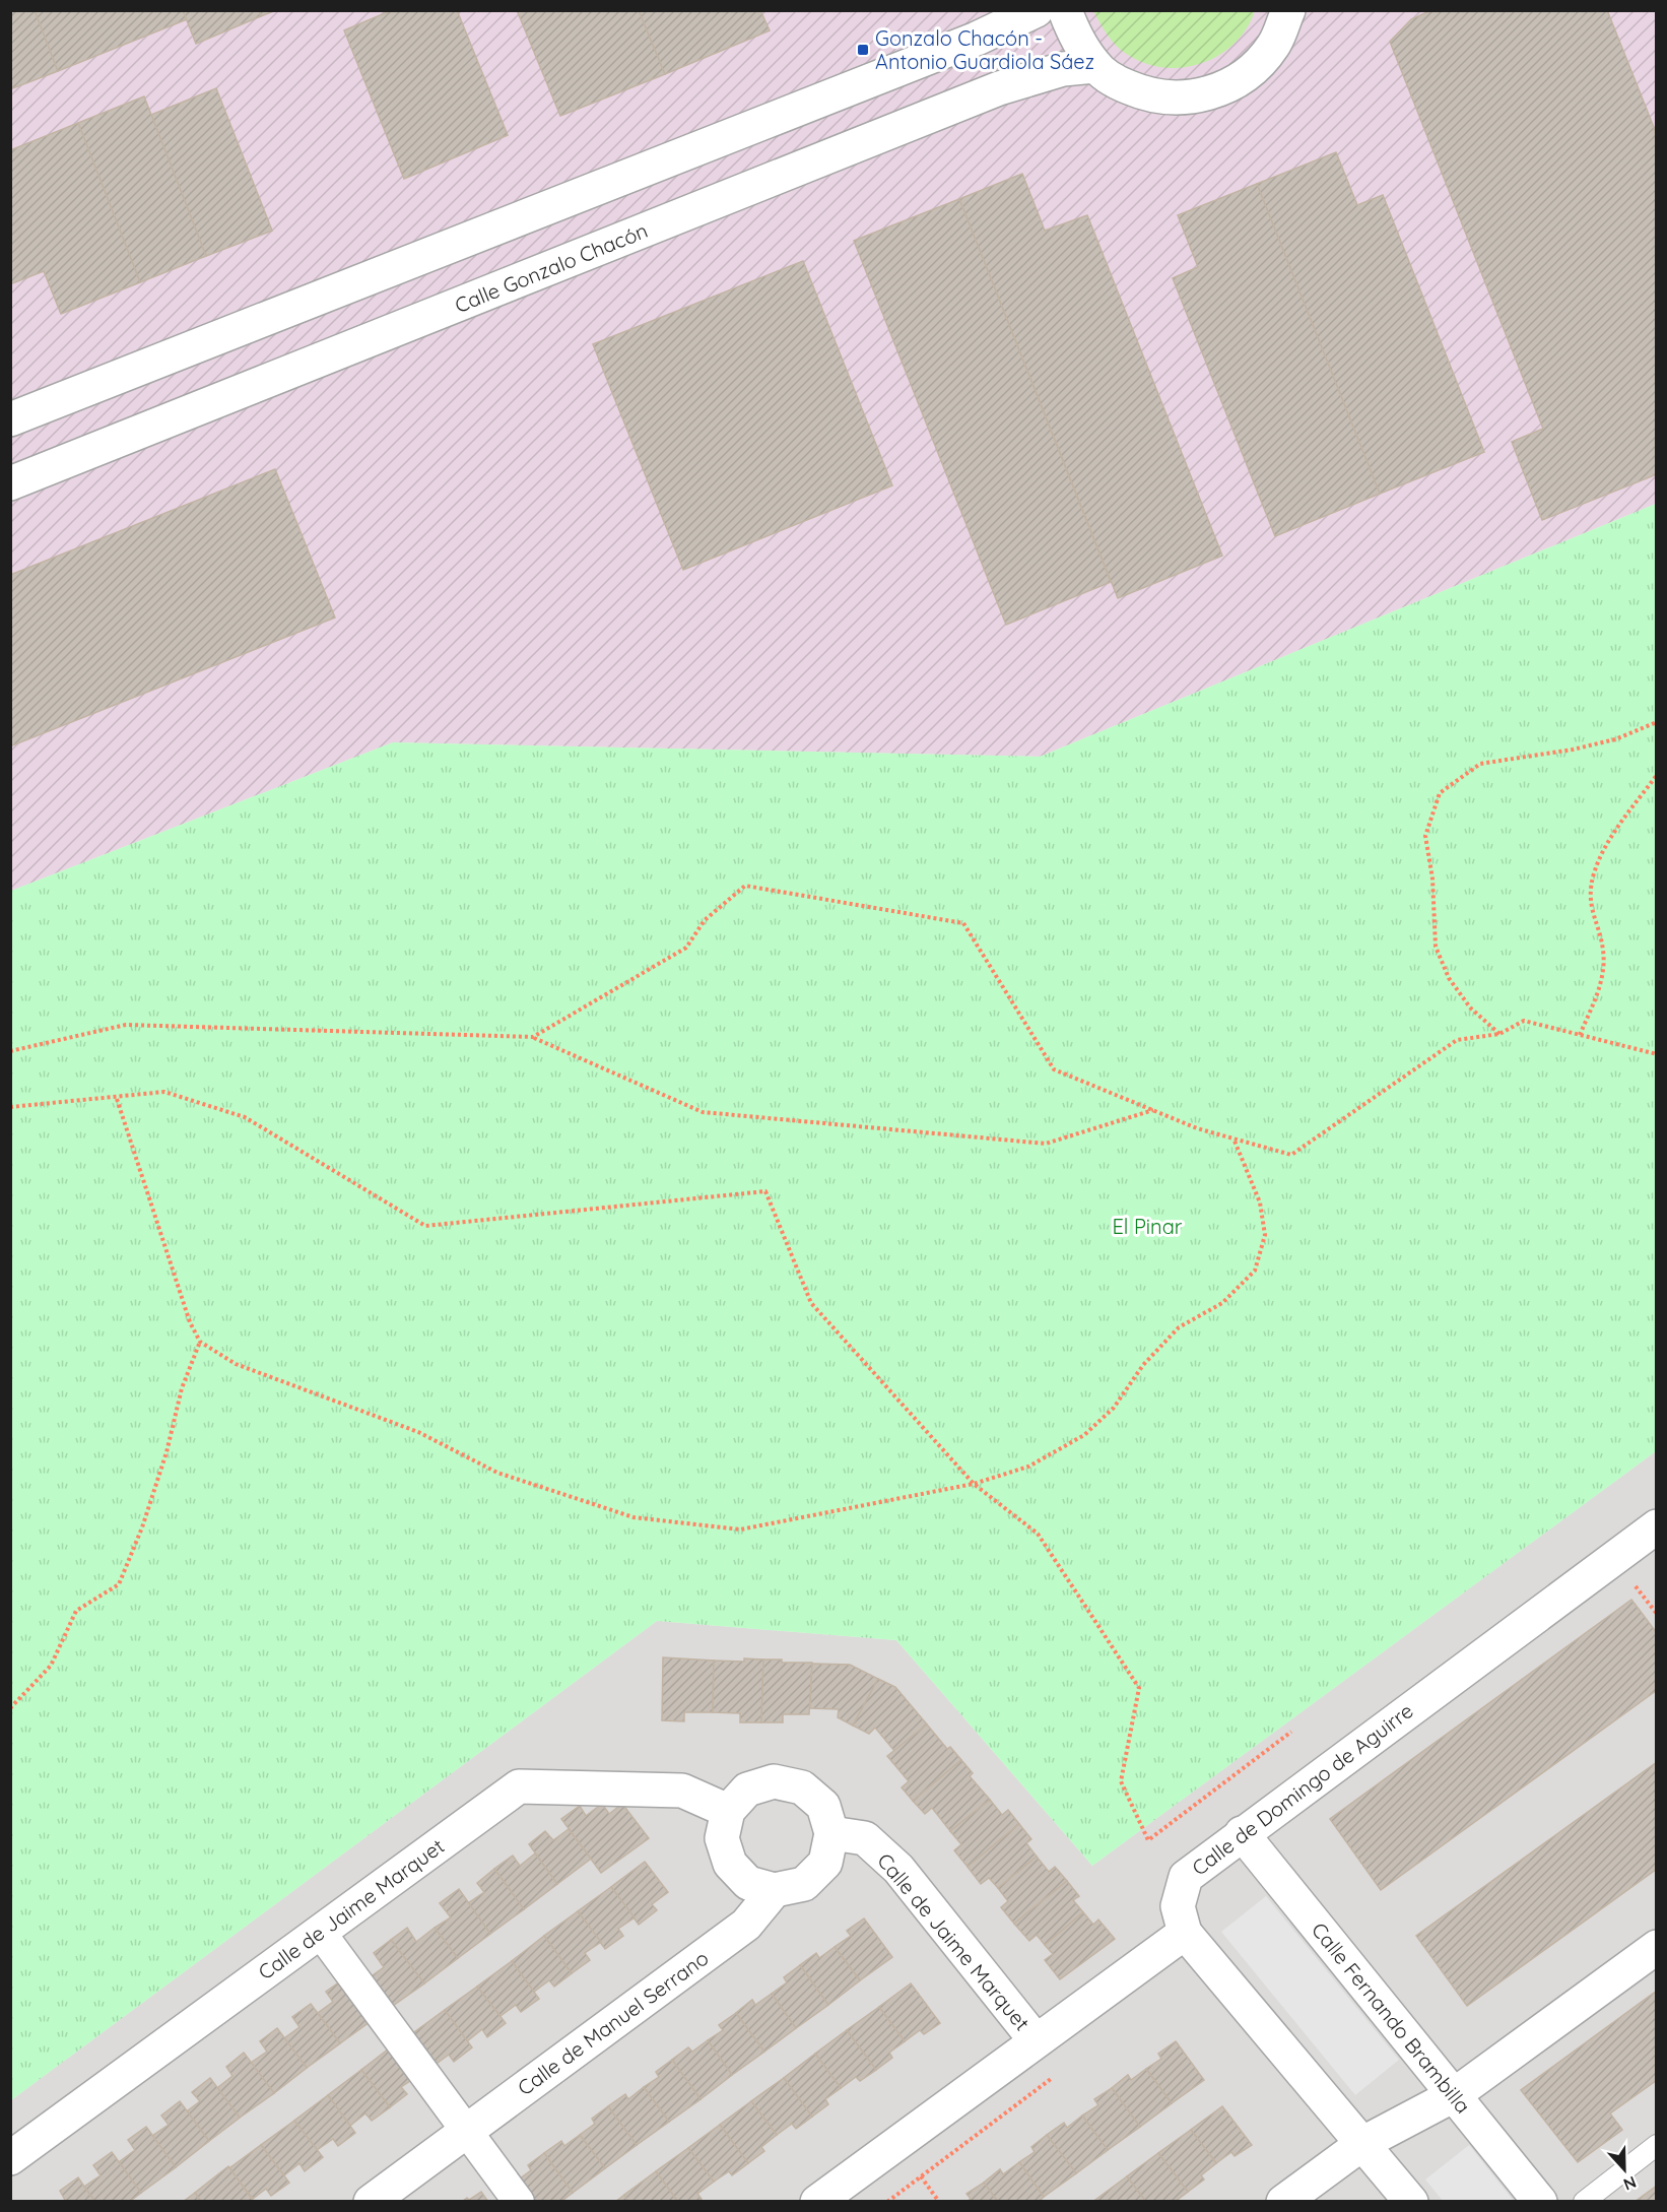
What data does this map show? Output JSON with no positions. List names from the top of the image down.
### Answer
{
  "streets": {
    "street": [
      "Calle Gonzalo Chacón",
      "Calle de Domingo de Aguirre",
      "Calle de Jaime Marquet",
      "Calle Fernando Brambilla",
      "Calle de Manuel Serrano"
    ]
  },
  "crossings": [
    ["Calle de Domingo de Aguirre", "Calle Fernando Brambilla"],
    ["Calle de Jaime Marquet", "Calle de Manuel Serrano"]
  ],
  "parks": ["El Pinar"],
  "places": {
    "transit": ["Gonzalo Chacón - Antonio Guardiola Sáez"]
  },
  "north": "bottom"
}
